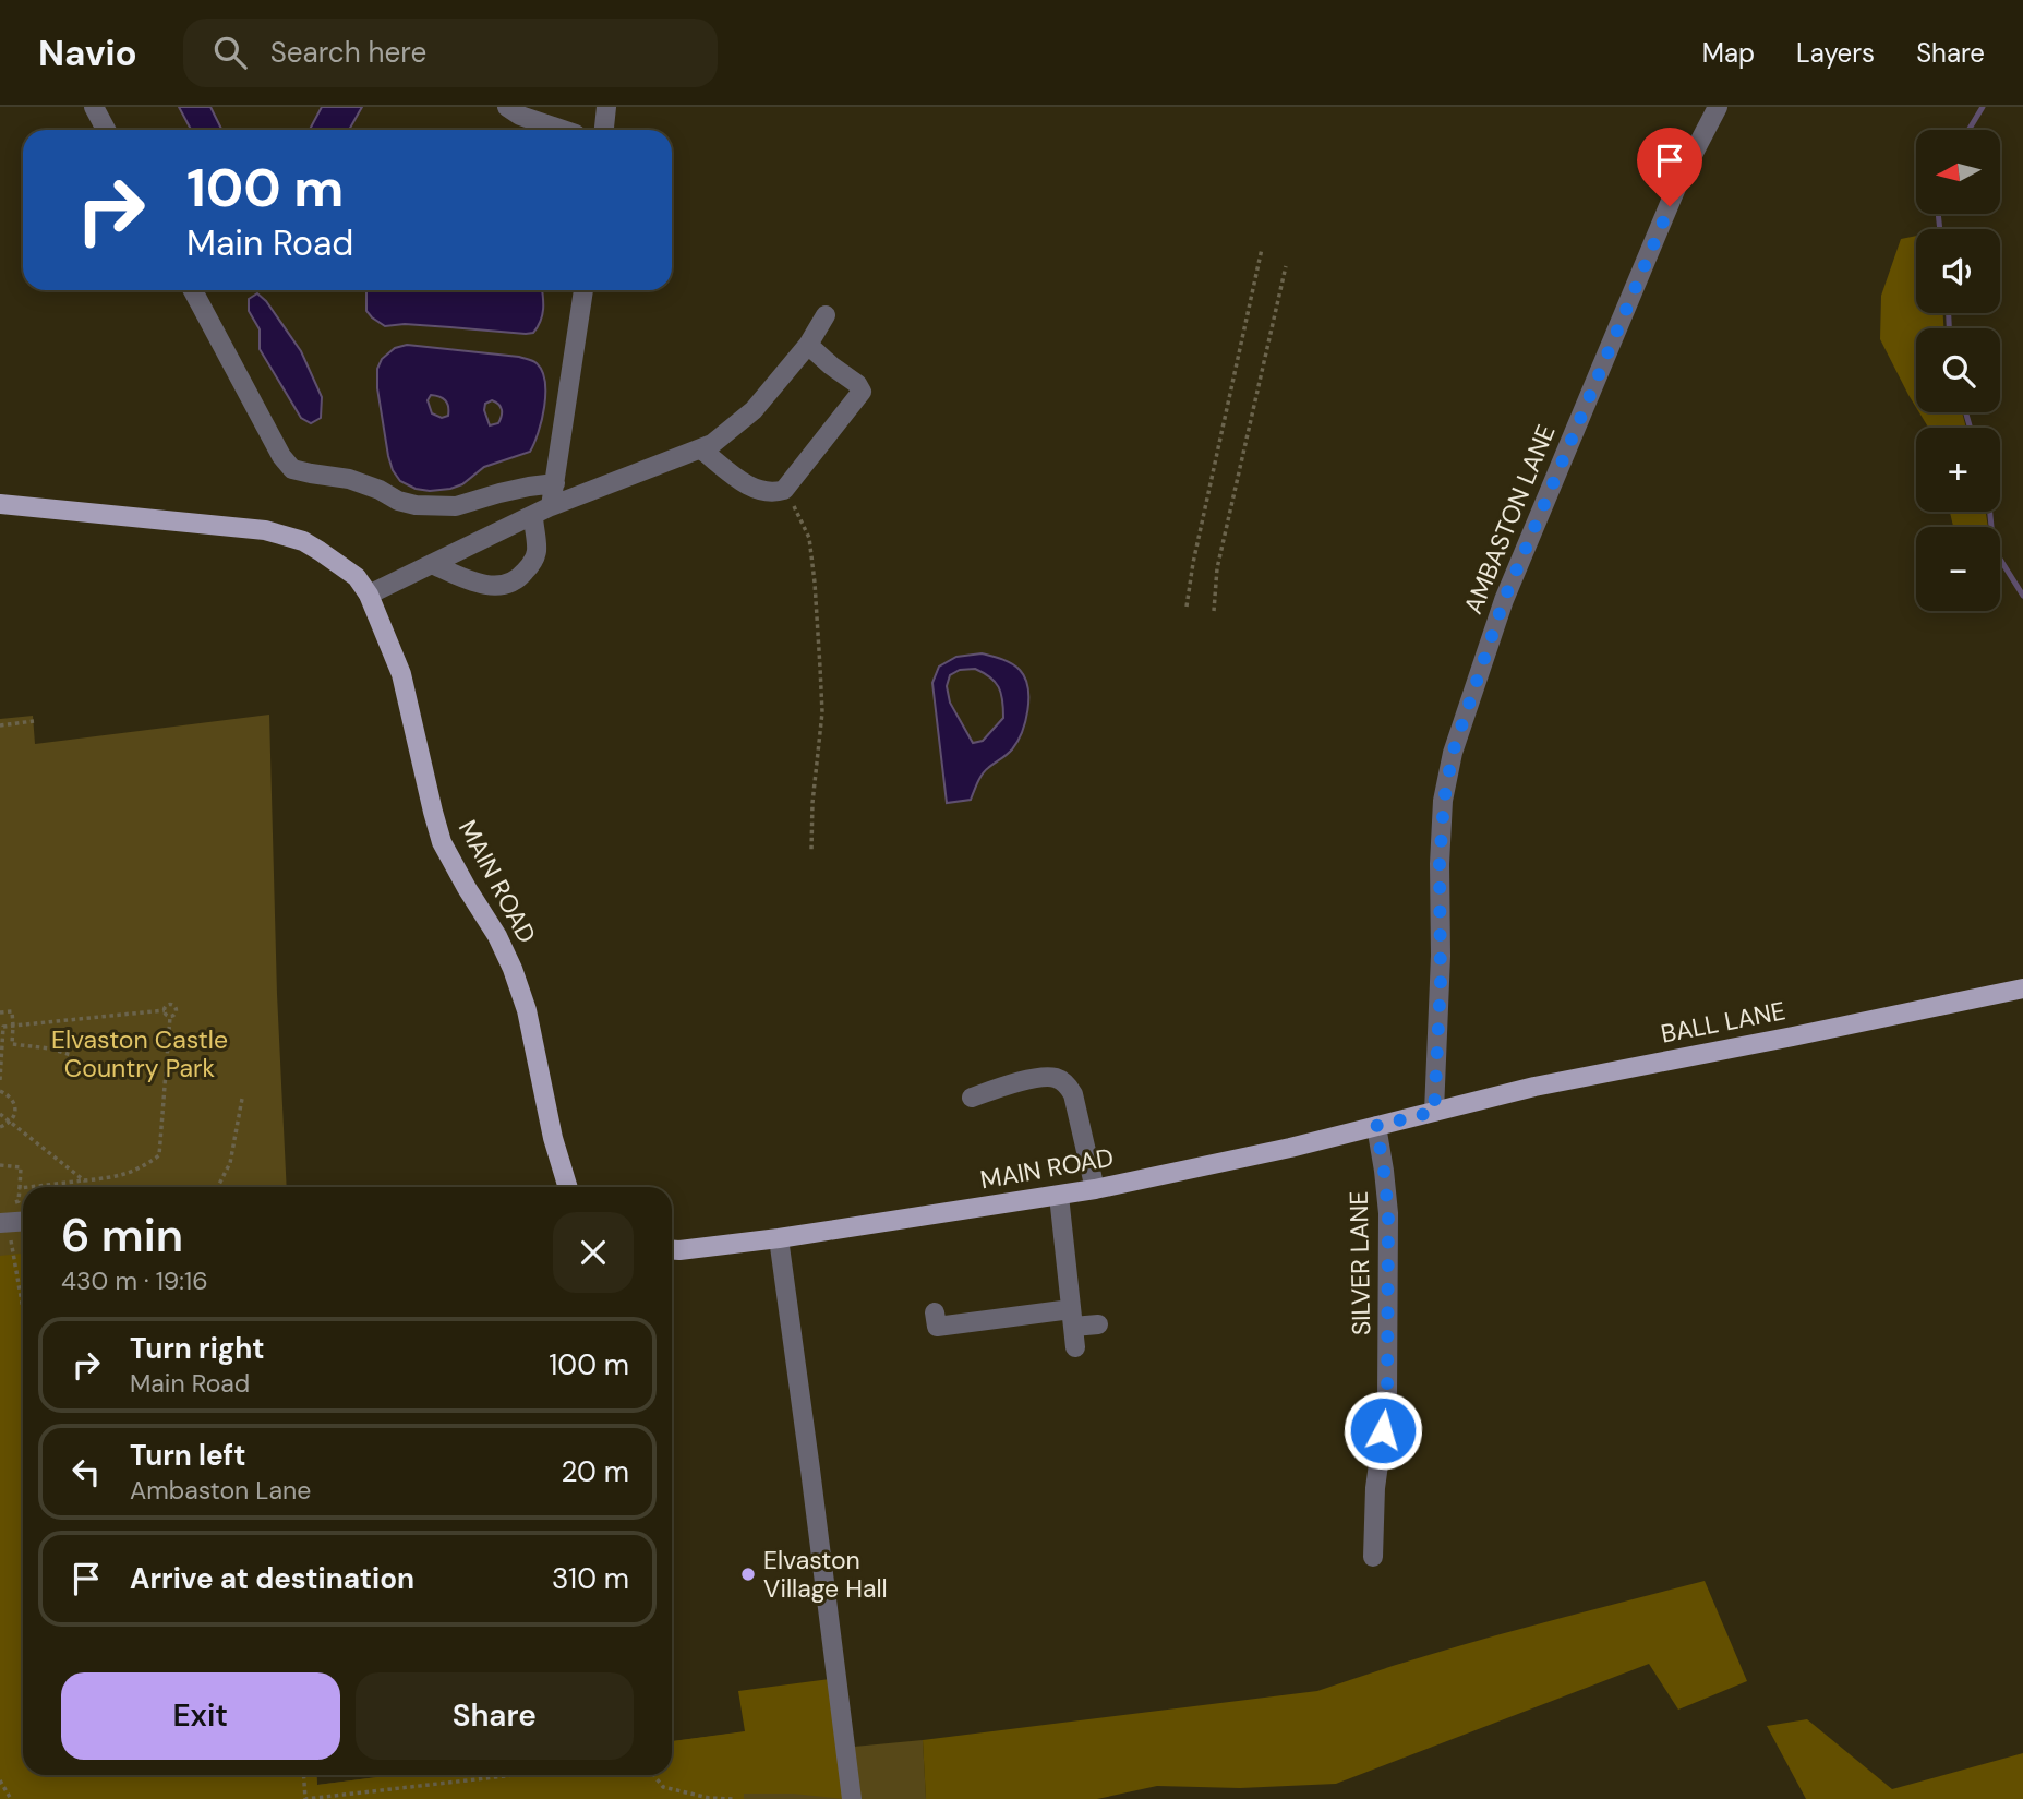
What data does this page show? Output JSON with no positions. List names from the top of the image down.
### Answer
{
  "streets": {
    "main road": ["MAIN ROAD", "BALL LANE"],
    "street": ["AMBASTON LANE", "SILVER LANE"]
  },
  "crossings": [
    ["AMBASTON LANE", "MAIN ROAD"],
    ["AMBASTON LANE", "BALL LANE"],
    ["MAIN ROAD", "BALL LANE"],
    ["MAIN ROAD", "SILVER LANE"]
  ],
  "parks": ["Elvaston Castle Country Park"],
  "places": ["Elvaston Village Hall"],
  "north": "left",
  "page": {
    "header": "Navio",
    "search": "Search here",
    "nav": ["Map", "Layers", "Share"],
    "map_buttons": ["+", "−"],
    "turn": ["100 m", "Main Road"],
    "heading": ["6 min", "430 m · 19:16"],
    "list": [
      {
        "name": "Turn right",
        "note": "Main Road",
        "value": "100 m"
      },
      {
        "name": "Turn left",
        "note": "Ambaston Lane",
        "value": "20 m"
      },
      {
        "name": "Arrive at destination",
        "value": "310 m"
      }
    ],
    "buttons": ["Exit", "Share"]
  }
}
